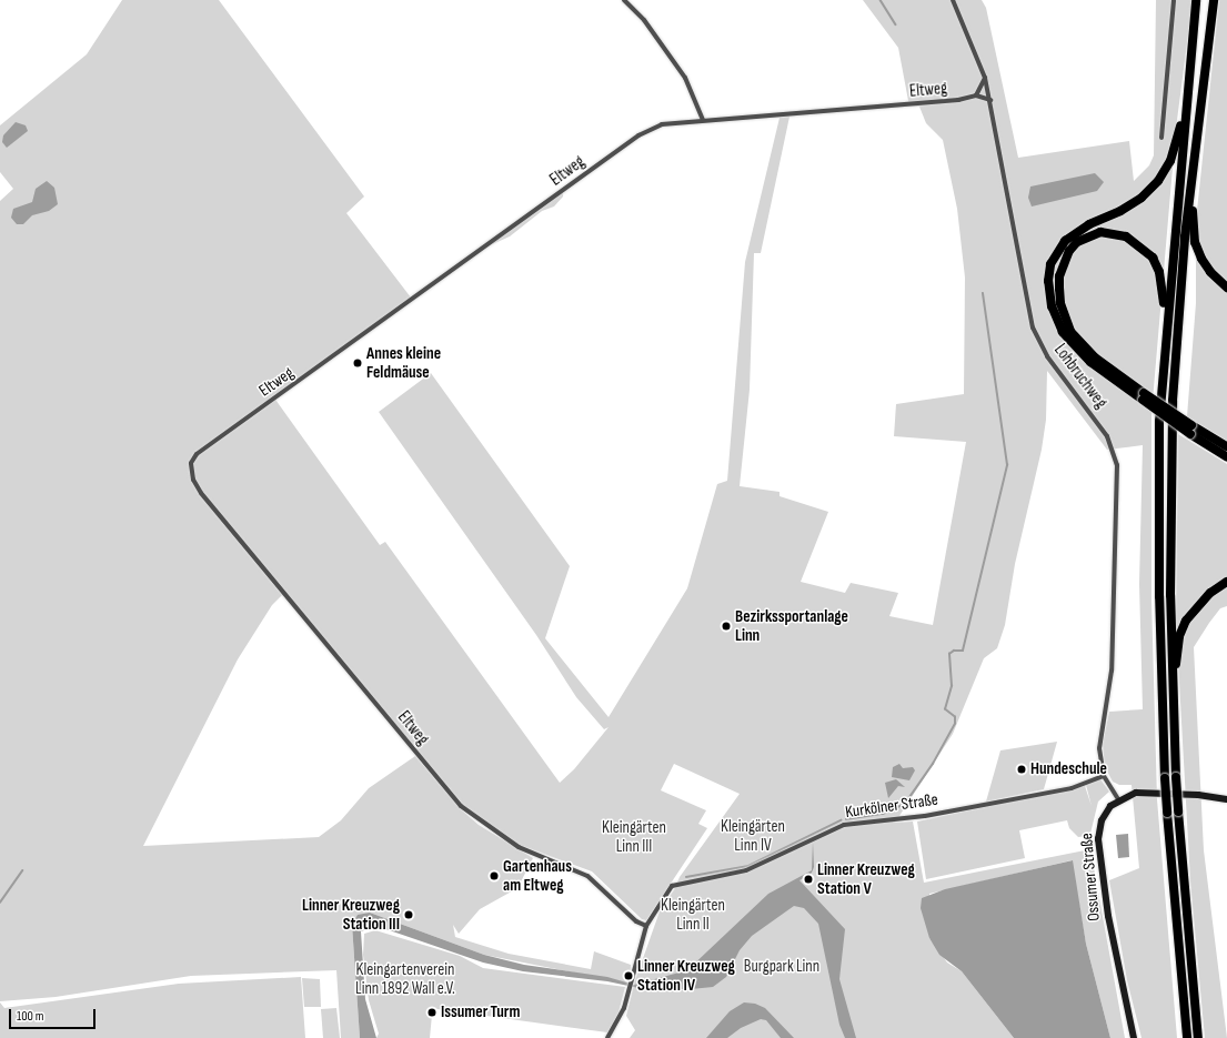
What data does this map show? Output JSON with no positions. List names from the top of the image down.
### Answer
{
  "streets": {
    "main road": ["Ossumer Straße"],
    "street": ["Eltweg", "Lohbruchweg", "Kurkölner Straße"]
  },
  "crossings": [
    ["Eltweg", "Lohbruchweg"],
    ["Eltweg", "Kurkölner Straße"],
    ["Lohbruchweg", "Kurkölner Straße"]
  ],
  "parks": [
    "Kleingärten Linn IV",
    "Kleingärten Linn III",
    "Kleingärten Linn II",
    "Burgpark Linn",
    "Kleingartenverein Linn 1892 Wall e.V."
  ],
  "places": [
    "Annes kleine Feldmäuse",
    "Bezirkssportanlage Linn",
    "Hundeschule",
    "Gartenhaus am Eltweg",
    "Linner Kreuzweg Station V",
    "Linner Kreuzweg Station III",
    "Linner Kreuzweg Station IV",
    "Issumer Turm"
  ],
  "scale_bar": "100 m"
}
